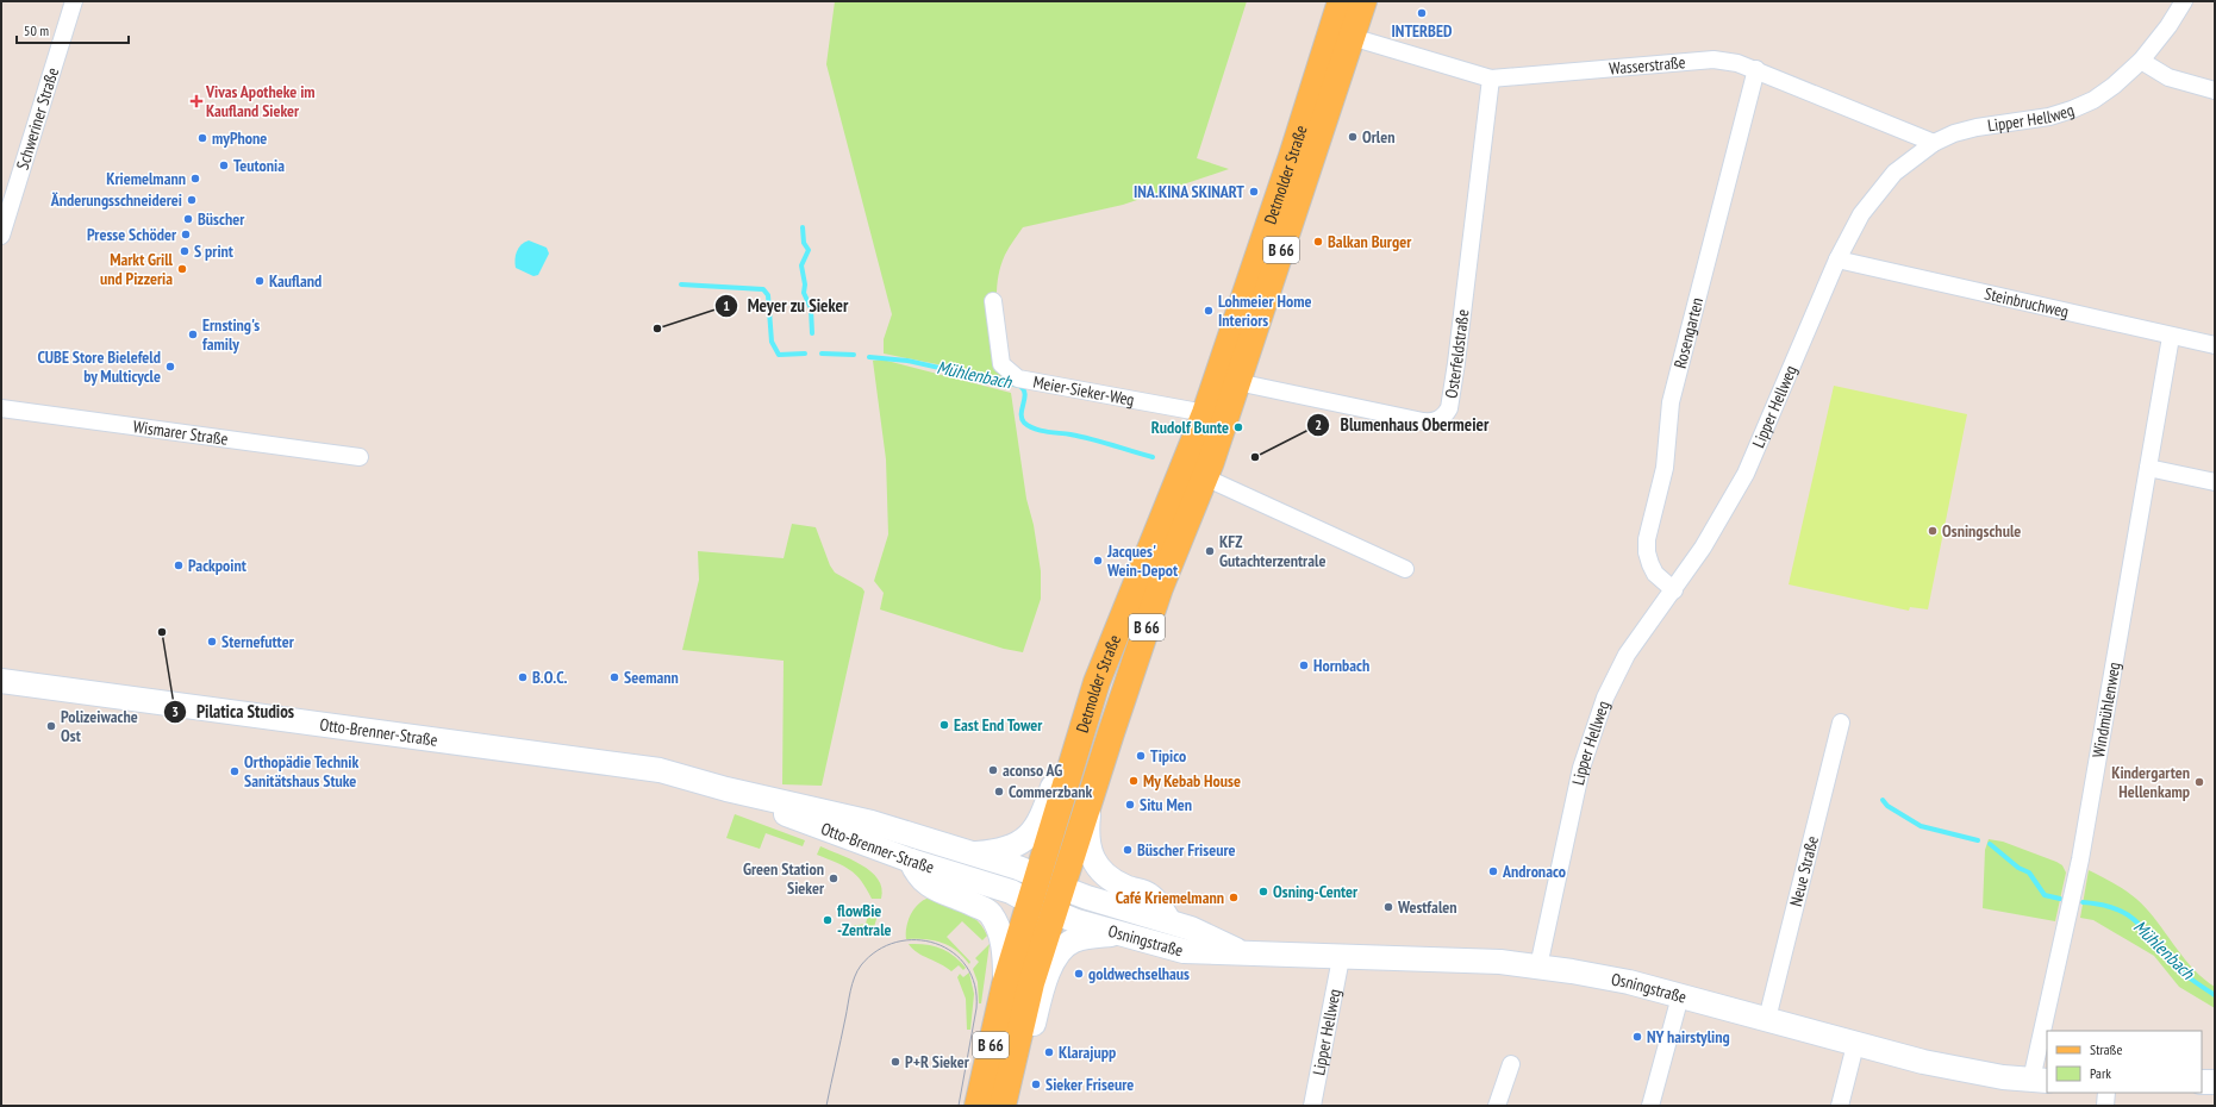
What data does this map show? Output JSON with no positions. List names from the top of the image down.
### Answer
{
  "streets": {
    "main road": ["Detmolder Straße", "B 66"],
    "street": [
      "Wasserstraße",
      "Lipper Hellweg",
      "Schweriner Straße",
      "Steinbruchweg",
      "Rosengarten",
      "Osterfeldstraße",
      "Meier-Sieker-Weg",
      "Wismarer Straße",
      "Windmühlenweg",
      "Otto-Brenner-Straße",
      "Neue Straße",
      "Osningstraße"
    ]
  },
  "crossings": [
    ["Wasserstraße", "Lipper Hellweg"],
    ["Wasserstraße", "Detmolder Straße"],
    ["Wasserstraße", "Rosengarten"],
    ["Wasserstraße", "Osterfeldstraße"],
    ["Lipper Hellweg", "Steinbruchweg"],
    ["Lipper Hellweg", "Rosengarten"],
    ["Lipper Hellweg", "Osningstraße"],
    ["Detmolder Straße", "B 66"],
    ["Detmolder Straße", "Osterfeldstraße"],
    ["Detmolder Straße", "Meier-Sieker-Weg"],
    ["Detmolder Straße", "Otto-Brenner-Straße"],
    ["Detmolder Straße", "Osningstraße"],
    ["B 66", "Otto-Brenner-Straße"],
    ["Steinbruchweg", "Windmühlenweg"],
    ["Windmühlenweg", "Osningstraße"],
    ["Neue Straße", "Osningstraße"]
  ],
  "water": ["Mühlenbach"],
  "places": {
    "other": [
      "INTERBED",
      "Orlen",
      "myPhone",
      "Teutonia",
      "Kriemelmann",
      "INA.KINA SKINART",
      "Änderungsschneiderei",
      "Büscher",
      "Presse Schöder",
      "Balkan Burger",
      "S print",
      "Markt Grill und Pizzeria",
      "Kaufland",
      "Lohmeier Home Interiors",
      "Meyer zu Sieker",
      "Ernsting's family",
      "CUBE Store Bielefeld by Multicycle",
      "Rudolf Bunte",
      "Blumenhaus Obermeier",
      "Osningschule",
      "KFZ Gutachterzentrale",
      "Jacques' Wein-Depot",
      "Packpoint",
      "Pilatica Studios",
      "Sternefutter",
      "Hornbach",
      "B.O.C.",
      "Seemann",
      "East End Tower",
      "Polizeiwache Ost",
      "Tipico",
      "aconso AG",
      "Orthopädie Technik Sanitätshaus Stuke",
      "My Kebab House",
      "Kindergarten Hellenkamp",
      "Commerzbank",
      "Situ Men",
      "Büscher Friseure",
      "Andronaco",
      "Green Station Sieker",
      "Osning-Center",
      "Café Kriemelmann",
      "Westfalen",
      "flowBie -Zentrale",
      "goldwechselhaus",
      "NY hairstyling",
      "Klarajupp",
      "P+R Sieker",
      "Sieker Friseure"
    ],
    "health": ["Vivas Apotheke im Kaufland Sieker"]
  },
  "legend": ["Straße", "Park"],
  "scale_bar": "50 m"
}
